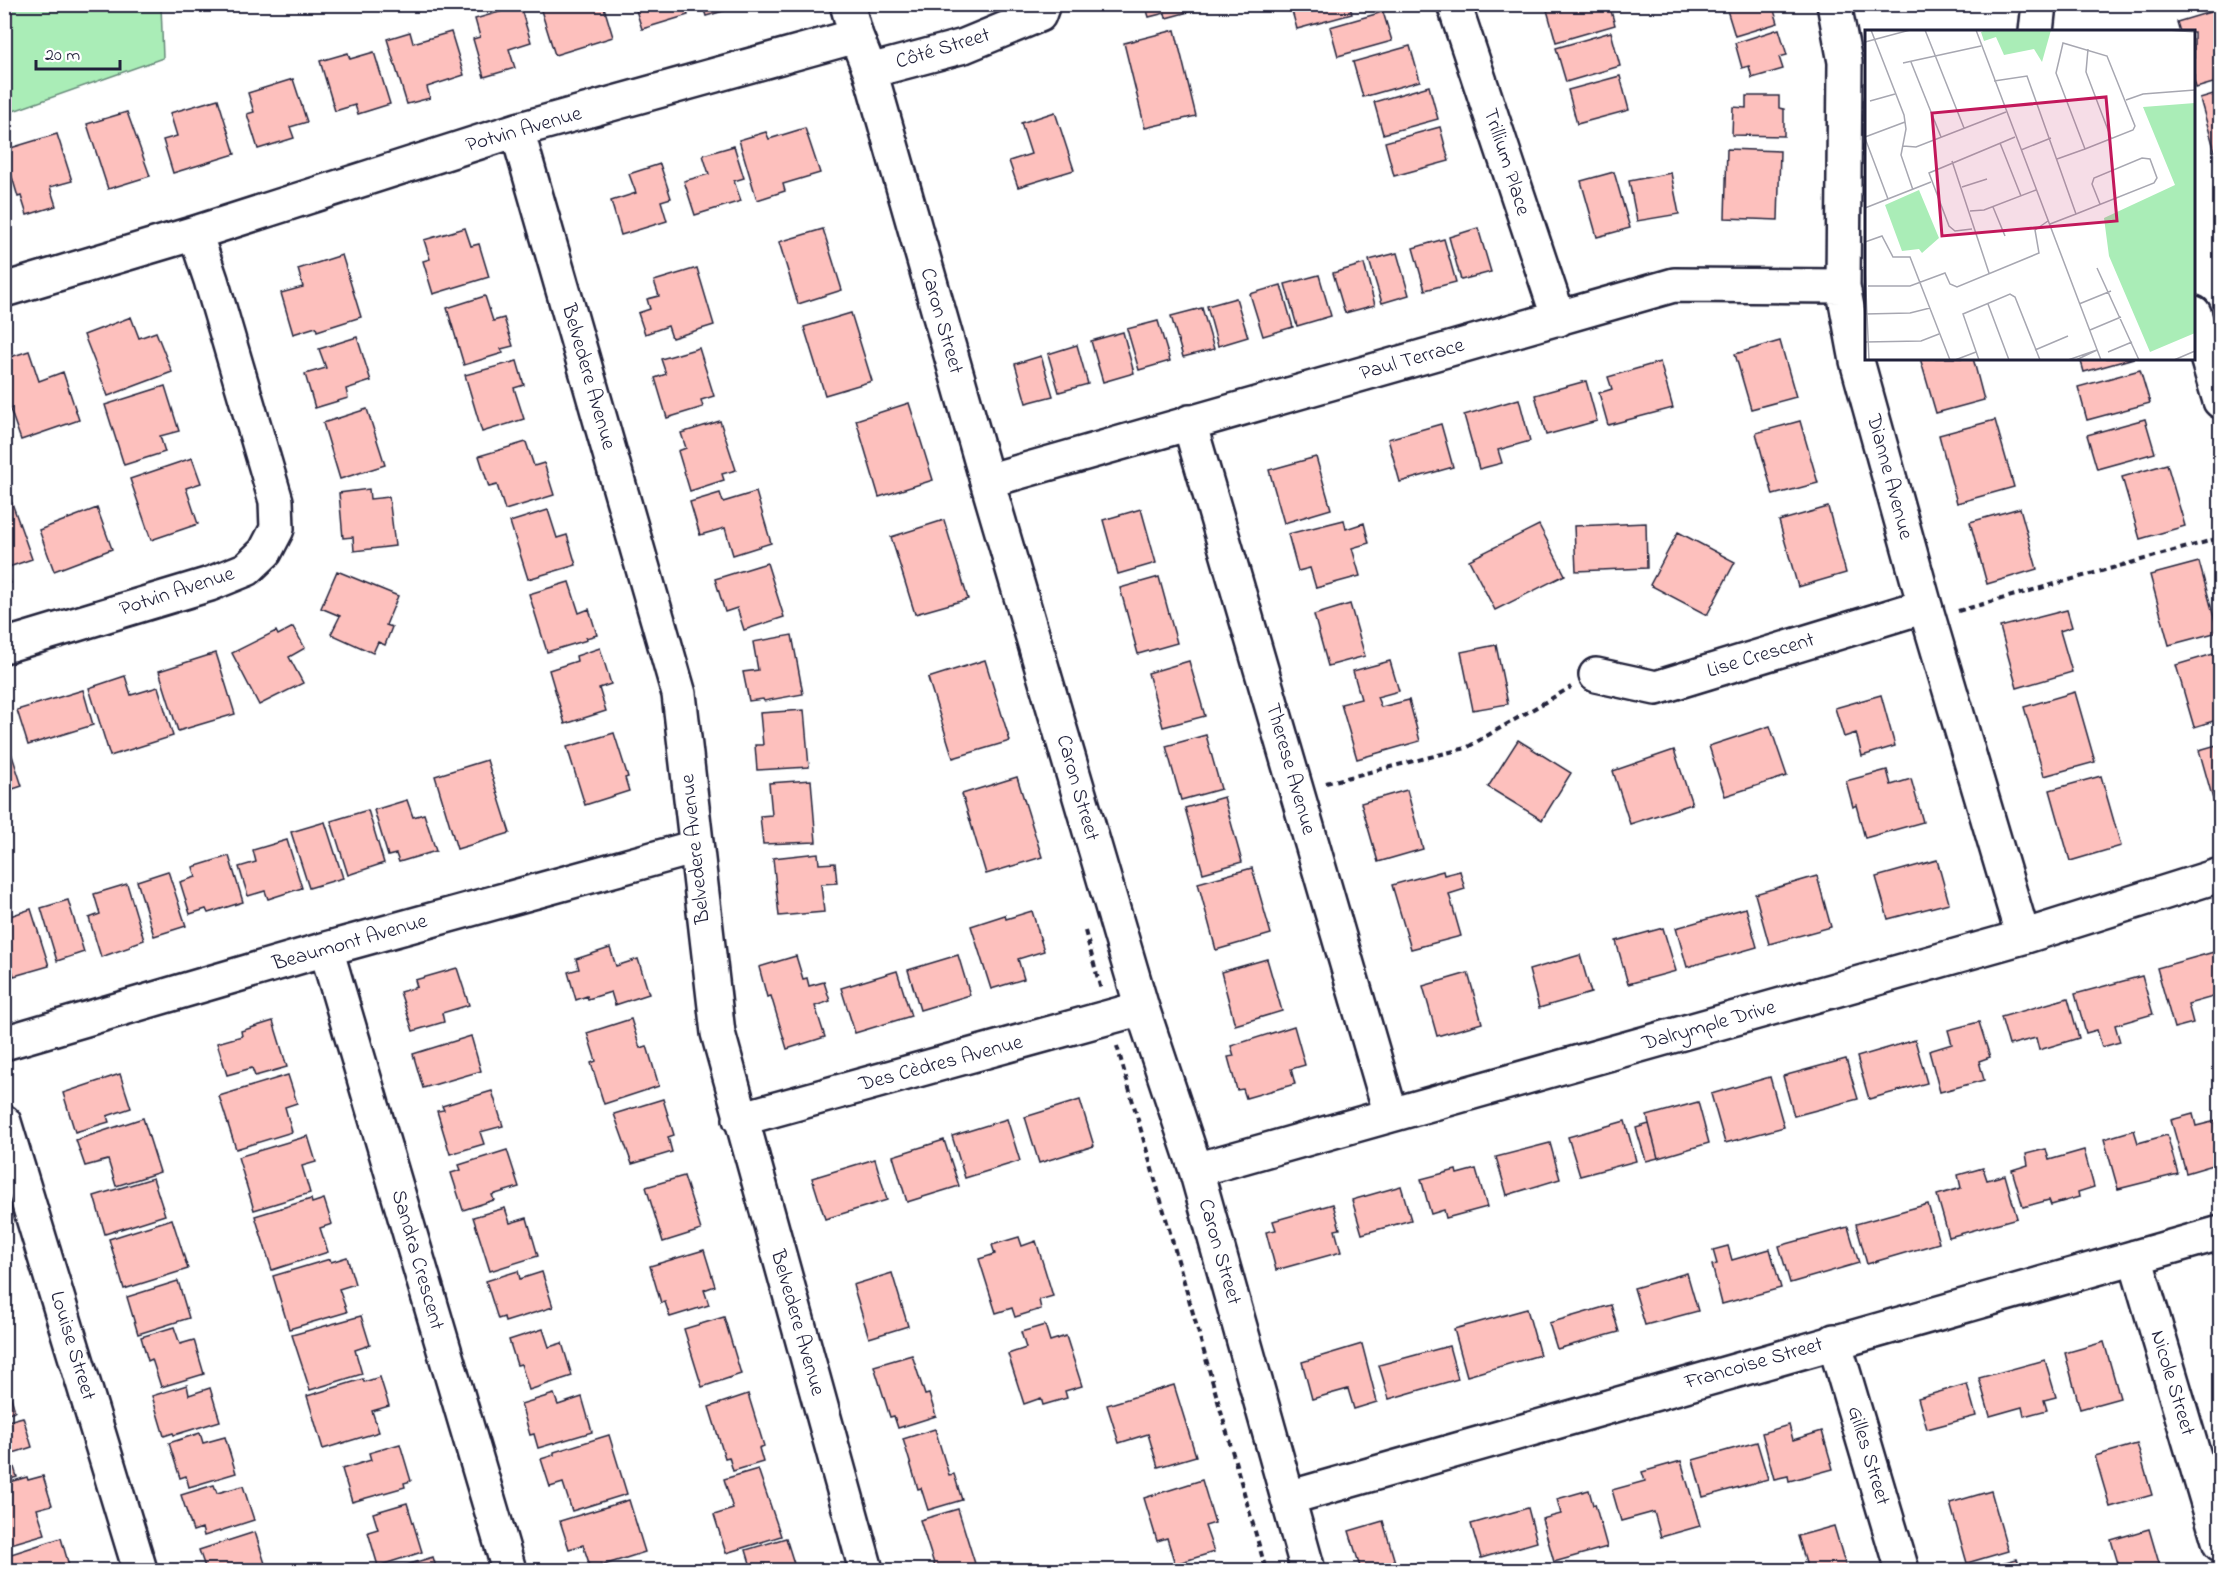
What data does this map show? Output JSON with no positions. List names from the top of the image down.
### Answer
{
  "streets": {
    "street": [
      "Côté Street",
      "Potvin Avenue",
      "Trillium Place",
      "Caron Street",
      "Paul Terrace",
      "Belvedere Avenue",
      "Dianne Avenue",
      "Lise Crescent",
      "Therese Avenue",
      "Beaumont Avenue",
      "Dalrymple Drive",
      "Des Cèdres Avenue",
      "Sandra Crescent",
      "Louise Street",
      "Francoise Street",
      "Nicole Street",
      "Gilles Street"
    ]
  },
  "crossings": [
    ["Côté Street", "Caron Street"],
    ["Potvin Avenue", "Caron Street"],
    ["Potvin Avenue", "Belvedere Avenue"],
    ["Trillium Place", "Paul Terrace"],
    ["Caron Street", "Paul Terrace"],
    ["Caron Street", "Dalrymple Drive"],
    ["Caron Street", "Des Cèdres Avenue"],
    ["Caron Street", "Francoise Street"],
    ["Paul Terrace", "Dianne Avenue"],
    ["Paul Terrace", "Therese Avenue"],
    ["Belvedere Avenue", "Beaumont Avenue"],
    ["Belvedere Avenue", "Des Cèdres Avenue"],
    ["Dianne Avenue", "Lise Crescent"],
    ["Dianne Avenue", "Dalrymple Drive"],
    ["Therese Avenue", "Dalrymple Drive"],
    ["Beaumont Avenue", "Sandra Crescent"],
    ["Francoise Street", "Nicole Street"],
    ["Francoise Street", "Gilles Street"]
  ],
  "scale_bar": "20 m"
}
